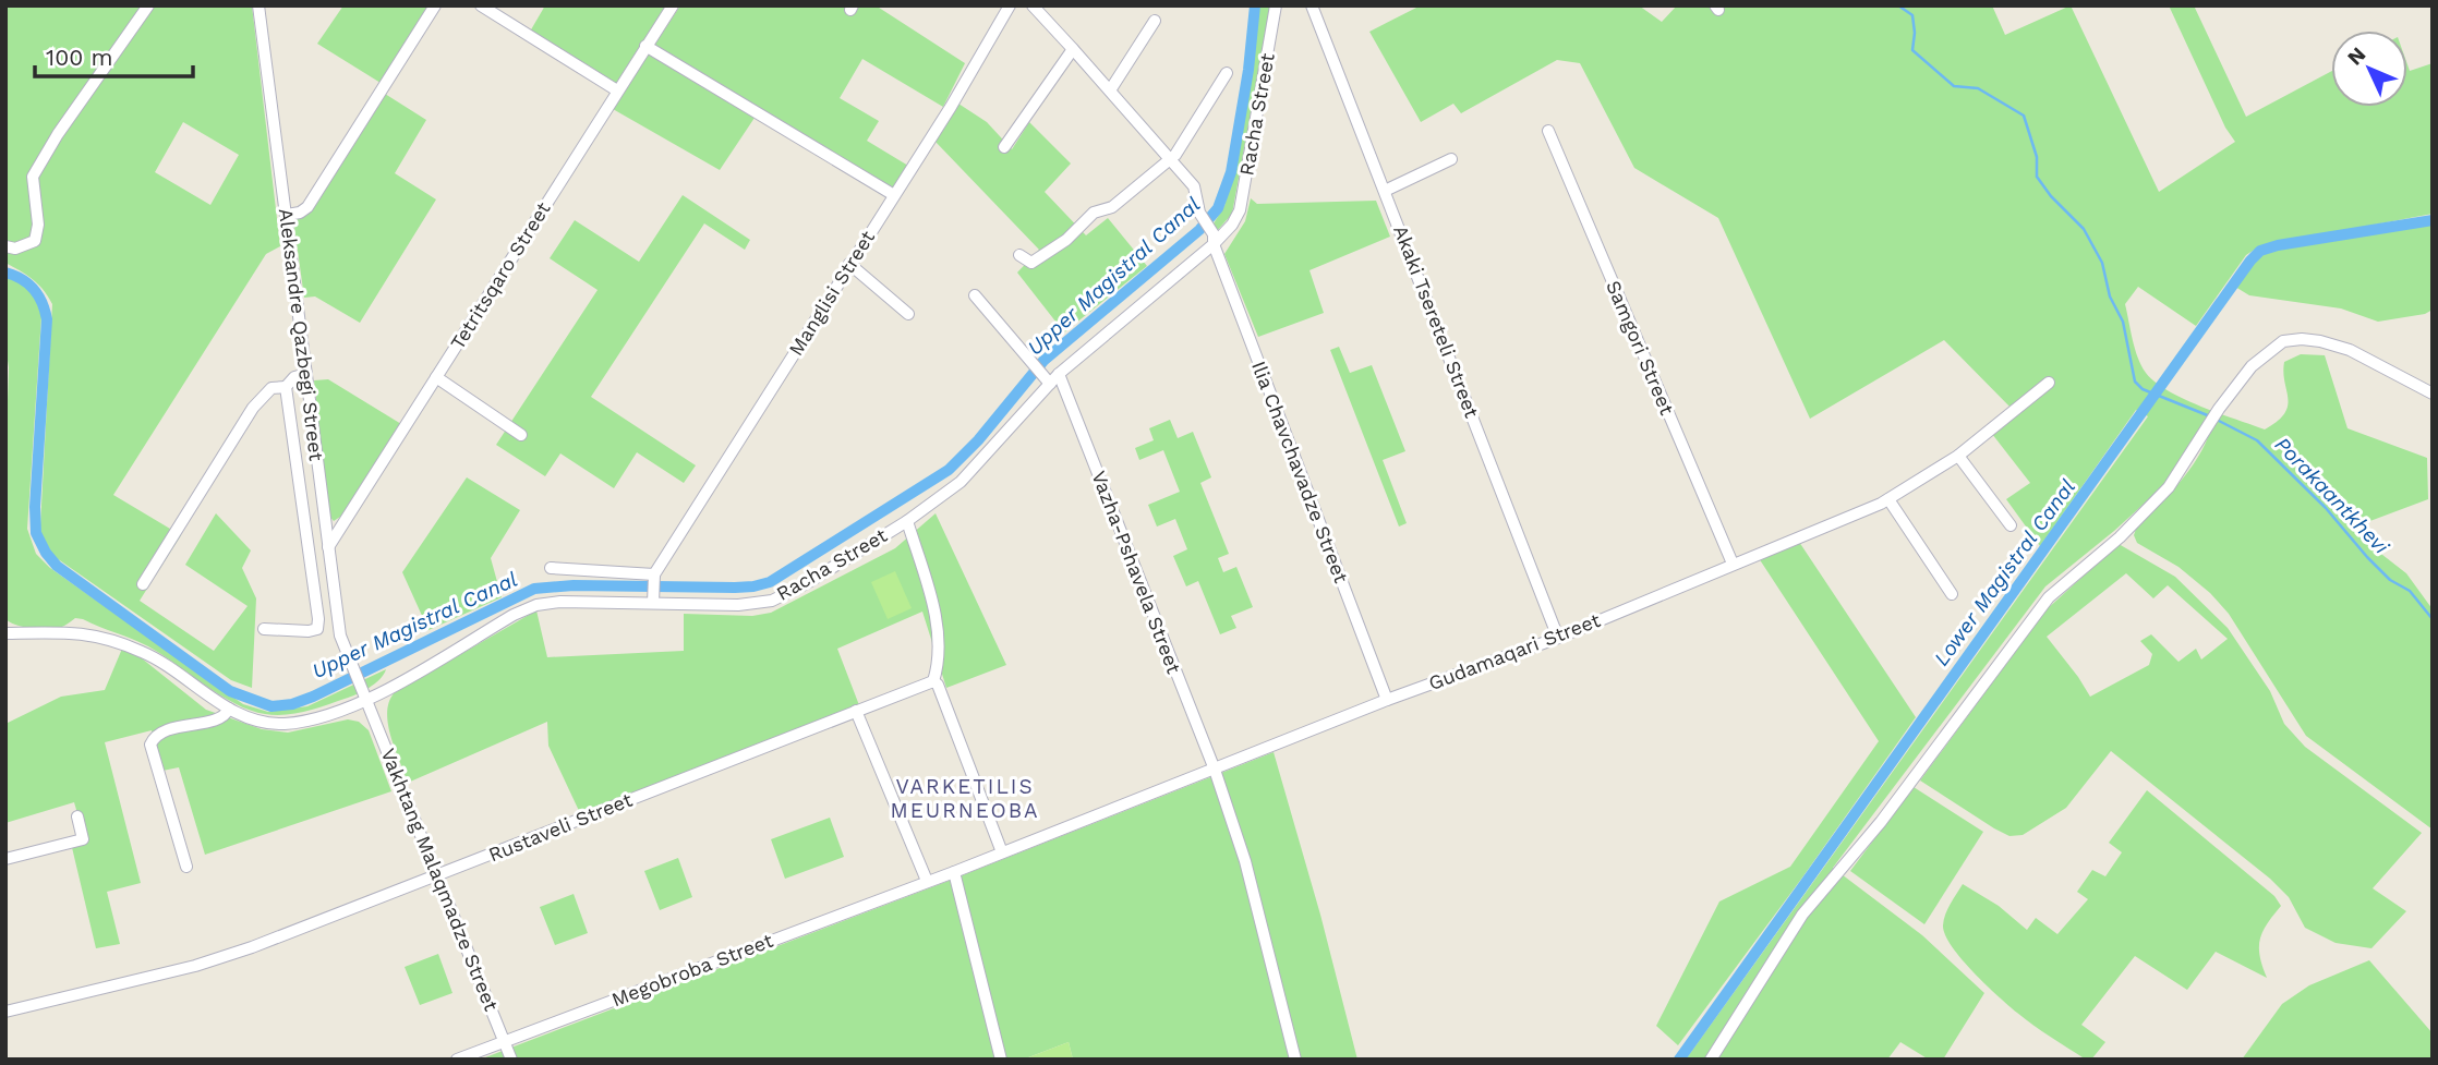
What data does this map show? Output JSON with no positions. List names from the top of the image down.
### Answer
{
  "streets": {
    "street": [
      "Racha Street",
      "Tetritsqaro Street",
      "Manglisi Street",
      "Akaki Tsereteli Street",
      "Aleksandre Qazbegi Street",
      "Samgori Street",
      "Ilia Chavchavadze Street",
      "Vazha-Pshavela Street",
      "Gudamaqari Street",
      "Rustaveli Street",
      "Vakhtang Malaqmadze Street",
      "Megobroba Street"
    ]
  },
  "crossings": [
    ["Racha Street", "Ilia Chavchavadze Street"],
    ["Racha Street", "Vazha-Pshavela Street"],
    ["Racha Street", "Vakhtang Malaqmadze Street"],
    ["Tetritsqaro Street", "Aleksandre Qazbegi Street"],
    ["Akaki Tsereteli Street", "Gudamaqari Street"],
    ["Aleksandre Qazbegi Street", "Vakhtang Malaqmadze Street"],
    ["Samgori Street", "Gudamaqari Street"],
    ["Ilia Chavchavadze Street", "Gudamaqari Street"],
    ["Vazha-Pshavela Street", "Gudamaqari Street"],
    ["Gudamaqari Street", "Megobroba Street"],
    ["Rustaveli Street", "Vakhtang Malaqmadze Street"],
    ["Vakhtang Malaqmadze Street", "Megobroba Street"]
  ],
  "districts": ["VARKETILIS MEURNEOBA"],
  "water": ["Upper Magistral Canal", "Porakaantkhevi", "Lower Magistral Canal"],
  "scale_bar": "100 m",
  "north": "top left"
}
